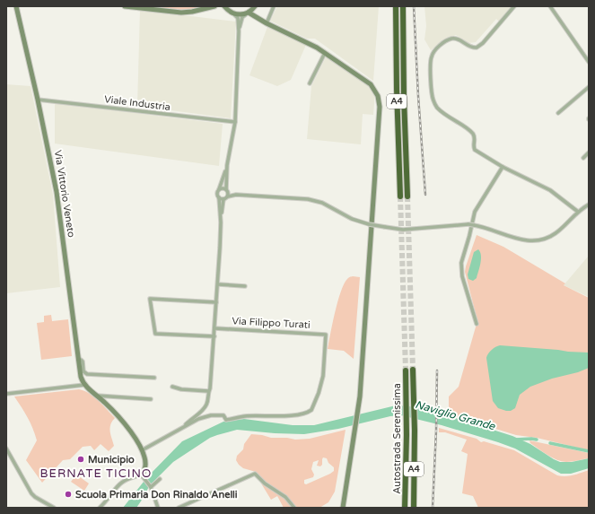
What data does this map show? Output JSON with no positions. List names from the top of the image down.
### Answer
{
  "streets": {
    "highway": ["A4", "Autostrada Serenissima"],
    "street": ["Viale Industria", "Via Vittorio Veneto", "Via Filippo Turati"]
  },
  "crossings": [
    ["Viale Industria", "Via Vittorio Veneto"]
  ],
  "districts": ["BERNATE TICINO"],
  "water": ["Naviglio Grande"],
  "places": ["Municipio", "Scuola Primaria Don Rinaldo Anelli"]
}
